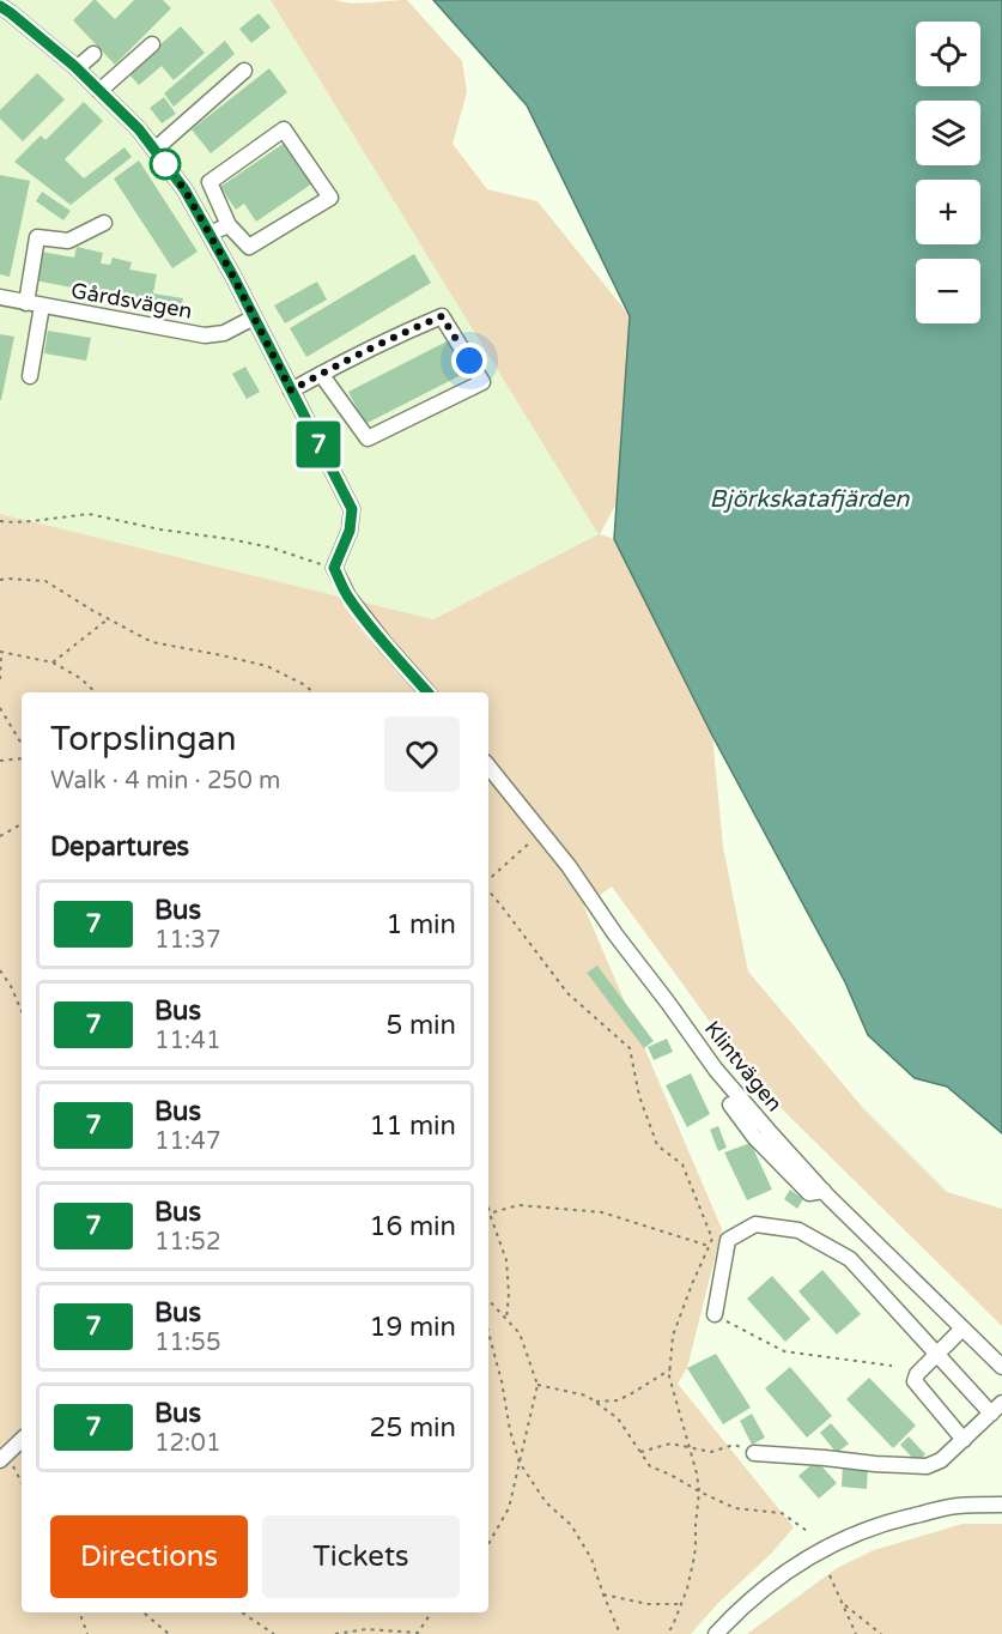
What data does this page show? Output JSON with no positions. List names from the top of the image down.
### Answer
{
  "streets": {
    "street": ["Gårdsvägen", "Klintvägen"]
  },
  "water": ["Björkskatafjärden"],
  "lines": ["bus line 7"],
  "page": {
    "on_map": "7",
    "map_buttons": ["+", "−"],
    "heading": [
      ["Torpslingan", "Walk · 4 min · 250 m"],
      "Departures"
    ],
    "list": [
      {
        "mark": "7",
        "name": "Bus",
        "note": "11:37",
        "value": "1 min"
      },
      {
        "mark": "7",
        "name": "Bus",
        "note": "11:41",
        "value": "5 min"
      },
      {
        "mark": "7",
        "name": "Bus",
        "note": "11:47",
        "value": "11 min"
      },
      {
        "mark": "7",
        "name": "Bus",
        "note": "11:52",
        "value": "16 min"
      },
      {
        "mark": "7",
        "name": "Bus",
        "note": "11:55",
        "value": "19 min"
      },
      {
        "mark": "7",
        "name": "Bus",
        "note": "12:01",
        "value": "25 min"
      }
    ],
    "buttons": ["Directions", "Tickets"]
  }
}
